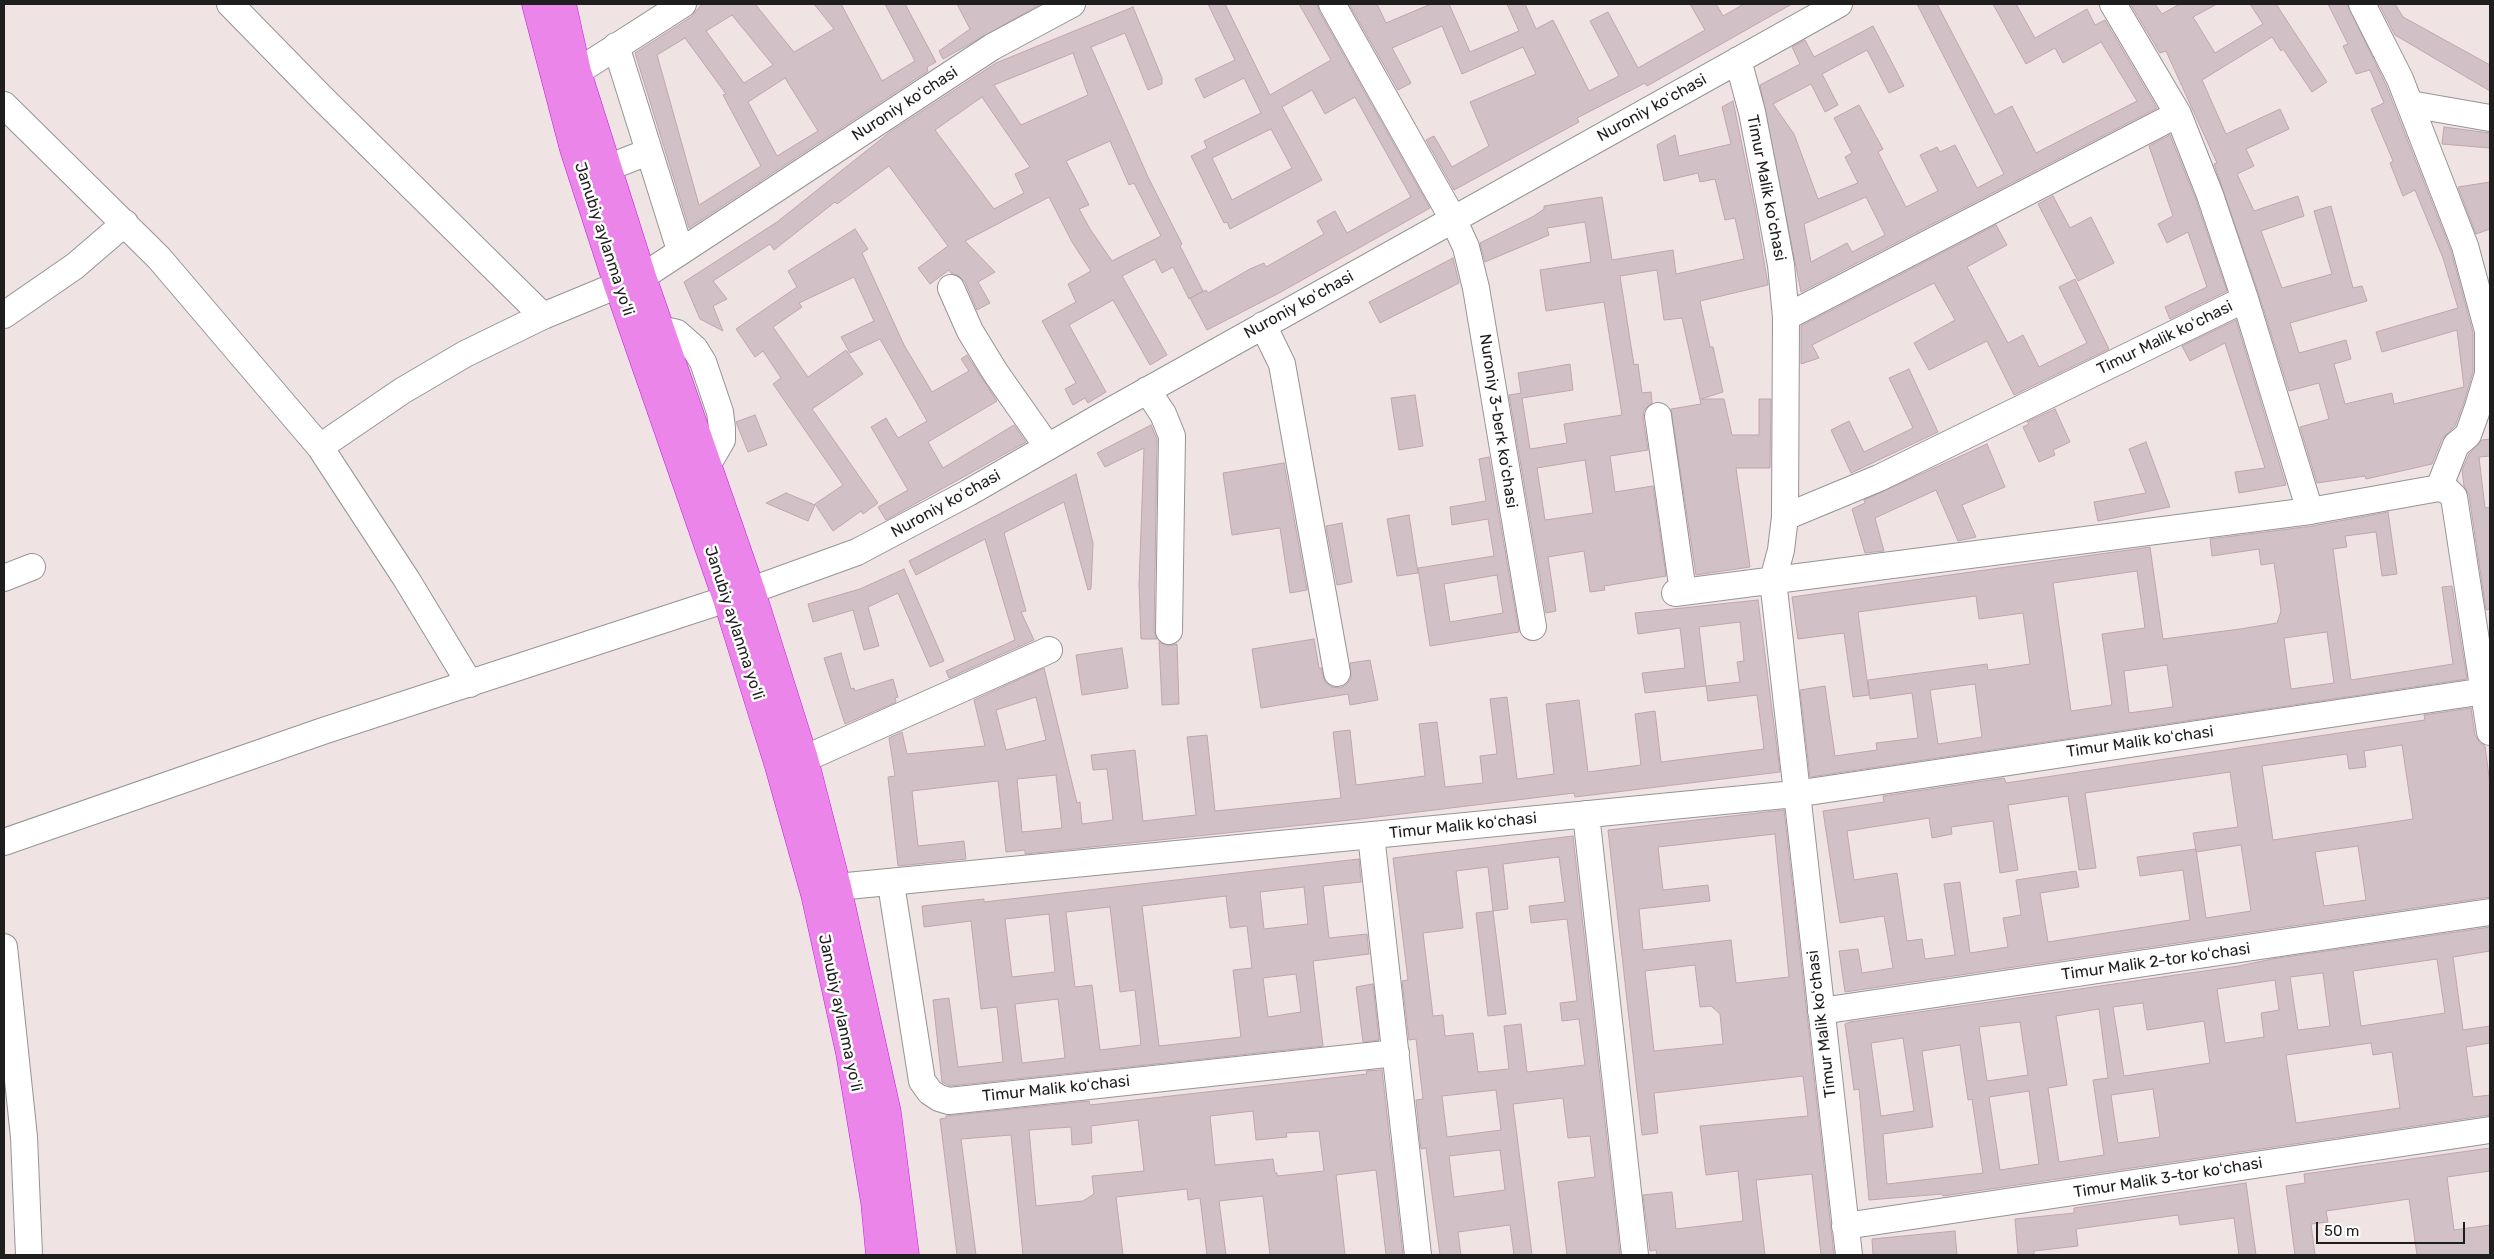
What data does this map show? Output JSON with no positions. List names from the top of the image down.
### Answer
{
  "streets": {
    "highway": ["Janubiy aylanma yoʻli"],
    "street": [
      "Nuroniy koʻchasi",
      "Timur Malik koʻchasi",
      "Nuroniy 3-berk koʻchasi",
      "Timur Malik 2-tor koʻchasi",
      "Timur Malik 3-tor koʻchasi"
    ]
  },
  "crossings": [
    ["Nuroniy koʻchasi", "Timur Malik koʻchasi"],
    ["Nuroniy koʻchasi", "Janubiy aylanma yoʻli"],
    ["Nuroniy koʻchasi", "Nuroniy 3-berk koʻchasi"],
    ["Timur Malik koʻchasi", "Janubiy aylanma yoʻli"],
    ["Timur Malik koʻchasi", "Timur Malik 2-tor koʻchasi"],
    ["Timur Malik koʻchasi", "Timur Malik 3-tor koʻchasi"]
  ],
  "scale_bar": "50 m"
}
